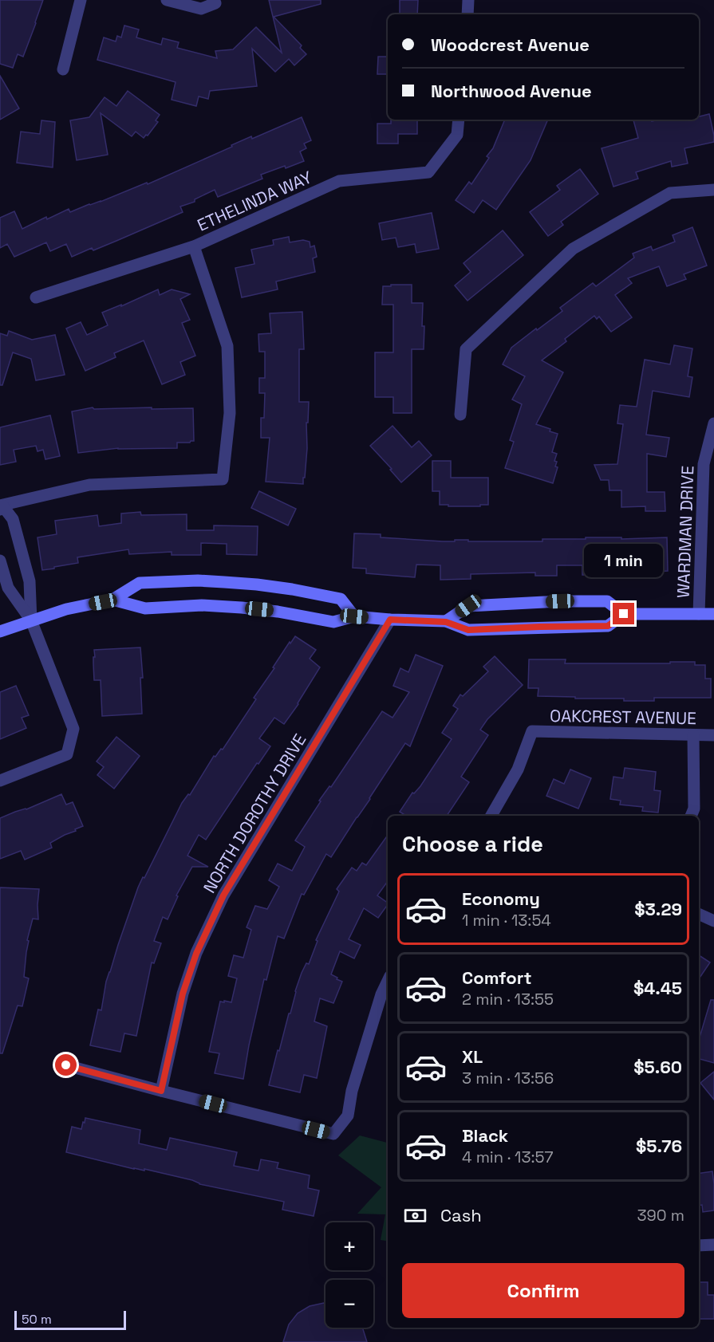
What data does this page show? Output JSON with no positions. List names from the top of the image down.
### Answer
{
  "streets": {
    "street": [
      "ETHELINDA WAY",
      "WARDMAN DRIVE",
      "OAKCREST AVENUE",
      "NORTH DOROTHY DRIVE"
    ]
  },
  "scale_bar": "50 m",
  "page": {
    "banner": ["Woodcrest Avenue", "Northwood Avenue"],
    "bubble": "1 min",
    "heading": "Choose a ride",
    "list": [
      {
        "name": "Economy",
        "note": "1 min · 13:54",
        "value": "$3.29"
      },
      {
        "name": "Comfort",
        "note": "2 min · 13:55",
        "value": "$4.45"
      },
      {
        "name": "XL",
        "note": "3 min · 13:56",
        "value": "$5.60"
      },
      {
        "name": "Black",
        "note": "4 min · 13:57",
        "value": "$5.76"
      }
    ],
    "pay": ["Cash", "390 m"],
    "map_buttons": ["+", "−"],
    "buttons": "Confirm",
    "scale": "50 m"
  }
}
